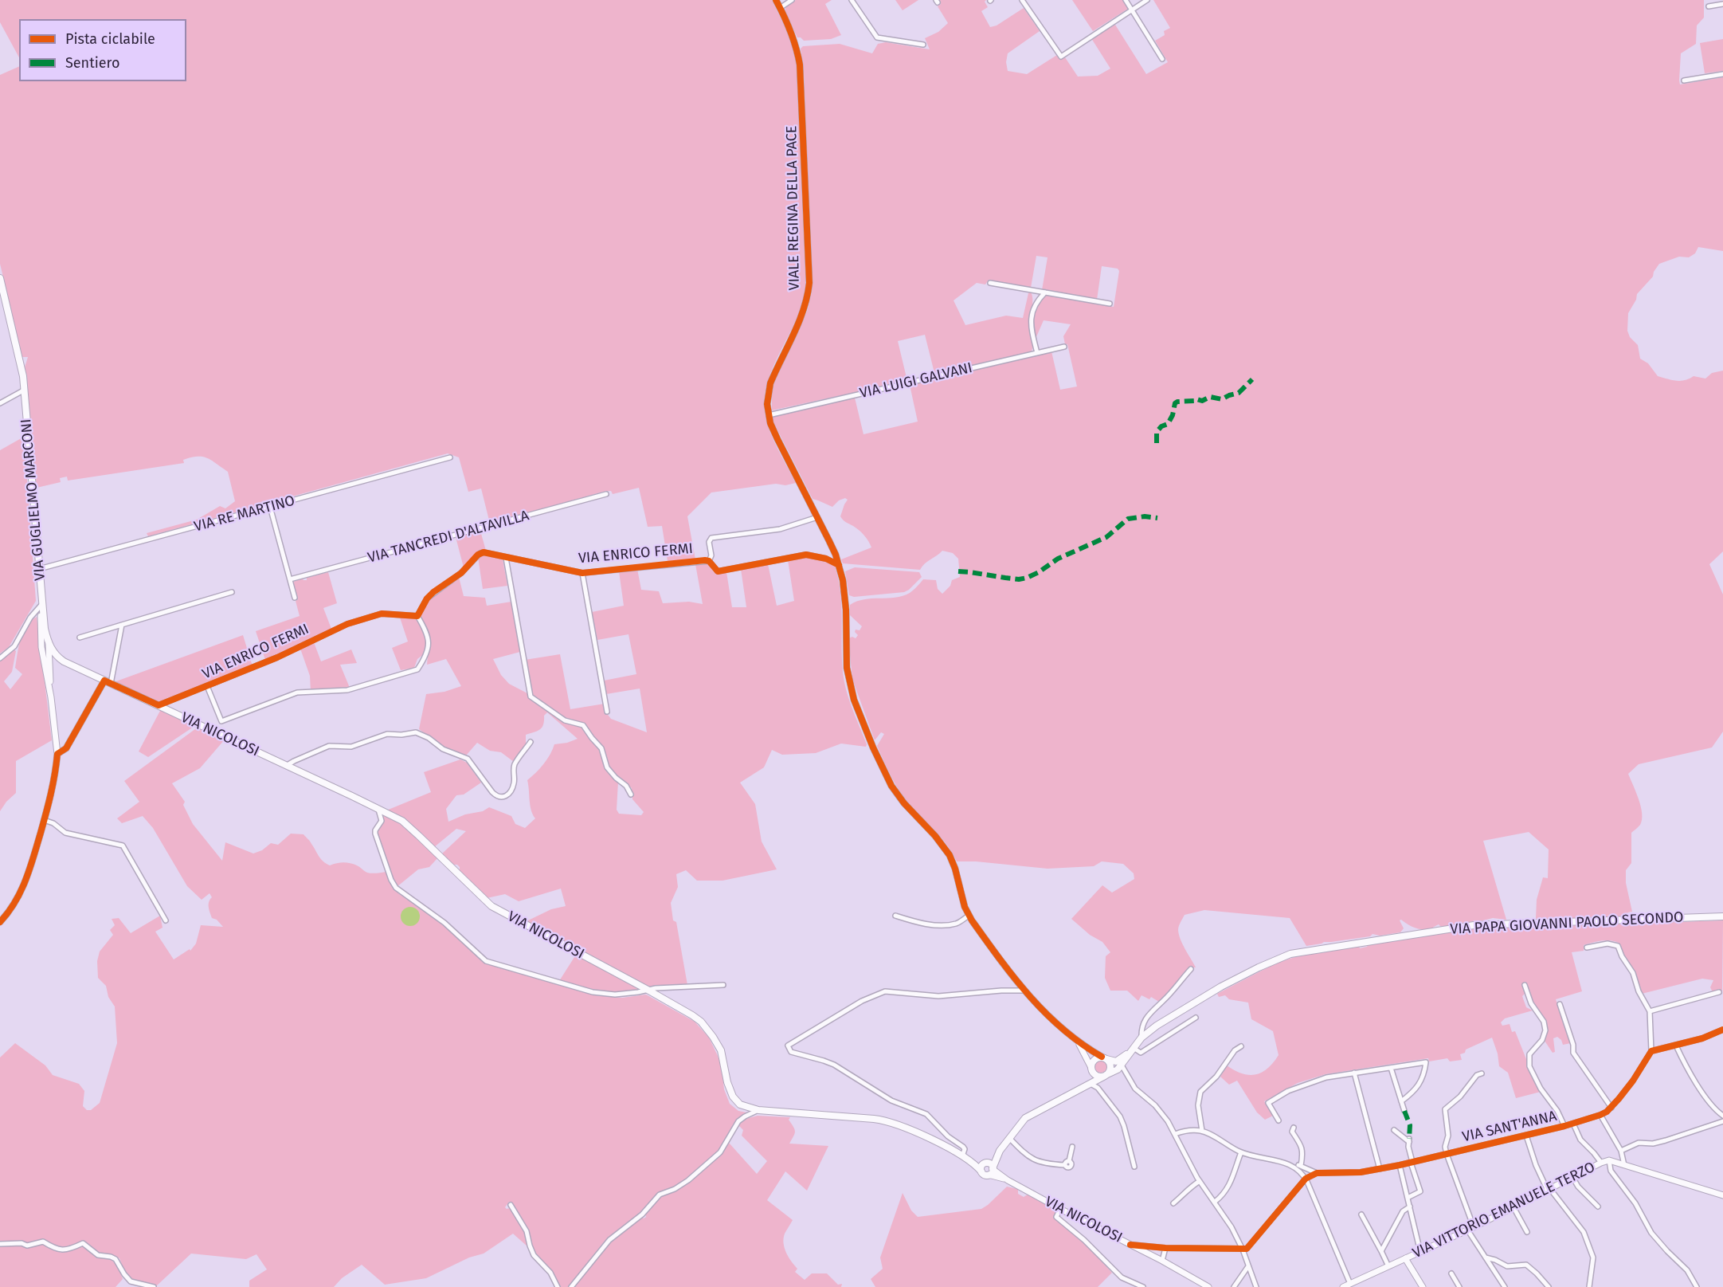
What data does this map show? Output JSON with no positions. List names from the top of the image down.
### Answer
{
  "streets": {
    "main road": ["VIA GUGLIELMO MARCONI", "VIA NICOLOSI", "VIA PAPA GIOVANNI PAOLO SECONDO"],
    "street": [
      "VIALE REGINA DELLA PACE",
      "VIA LUIGI GALVANI",
      "VIA RE MARTINO",
      "VIA TANCREDI D'ALTAVILLA",
      "VIA ENRICO FERMI",
      "VIA SANT'ANNA",
      "VIA VITTORIO EMANUELE TERZO"
    ]
  },
  "crossings": [
    ["VIALE REGINA DELLA PACE", "VIA LUIGI GALVANI"],
    ["VIALE REGINA DELLA PACE", "VIA ENRICO FERMI"],
    ["VIA GUGLIELMO MARCONI", "VIA RE MARTINO"],
    ["VIA GUGLIELMO MARCONI", "VIA NICOLOSI"],
    ["VIA ENRICO FERMI", "VIA NICOLOSI"]
  ],
  "legend": ["Pista ciclabile", "Sentiero"]
}
